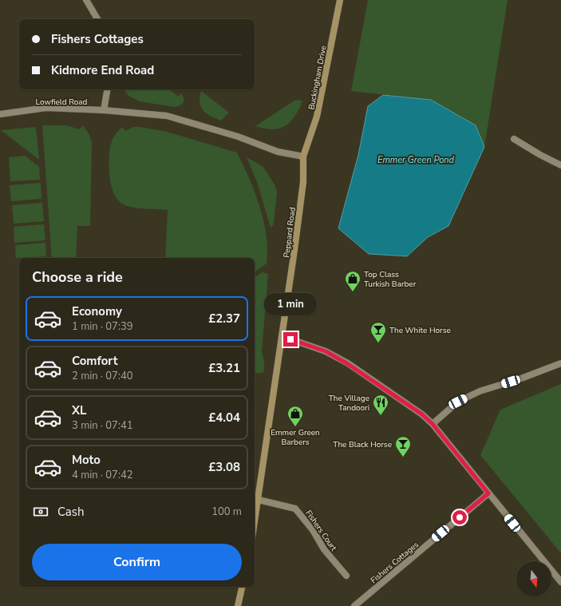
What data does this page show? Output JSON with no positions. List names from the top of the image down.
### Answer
{
  "streets": {
    "main road": ["Buckingham Drive", "Peppard Road"],
    "street": ["Lowfield Road", "Fishers Court", "Fishers Cottages"]
  },
  "crossings": [
    ["Buckingham Drive", "Peppard Road"],
    ["Peppard Road", "Fishers Court"]
  ],
  "water": ["Emmer Green Pond"],
  "places": {
    "shop": ["Top Class Turkish Barber", "Emmer Green Barbers"],
    "bar": ["The White Horse", "The Black Horse"],
    "restaurant": ["The Village Tandoori"]
  },
  "north": "bottom",
  "page": {
    "banner": ["Fishers Cottages", "Kidmore End Road"],
    "heading": "Choose a ride",
    "bubble": "1 min",
    "list": [
      {
        "name": "Economy",
        "note": "1 min · 07:39",
        "value": "£2.37"
      },
      {
        "name": "Comfort",
        "note": "2 min · 07:40",
        "value": "£3.21"
      },
      {
        "name": "XL",
        "note": "3 min · 07:41",
        "value": "£4.04"
      },
      {
        "name": "Moto",
        "note": "4 min · 07:42",
        "value": "£3.08"
      }
    ],
    "pay": ["Cash", "100 m"],
    "buttons": "Confirm"
  }
}
